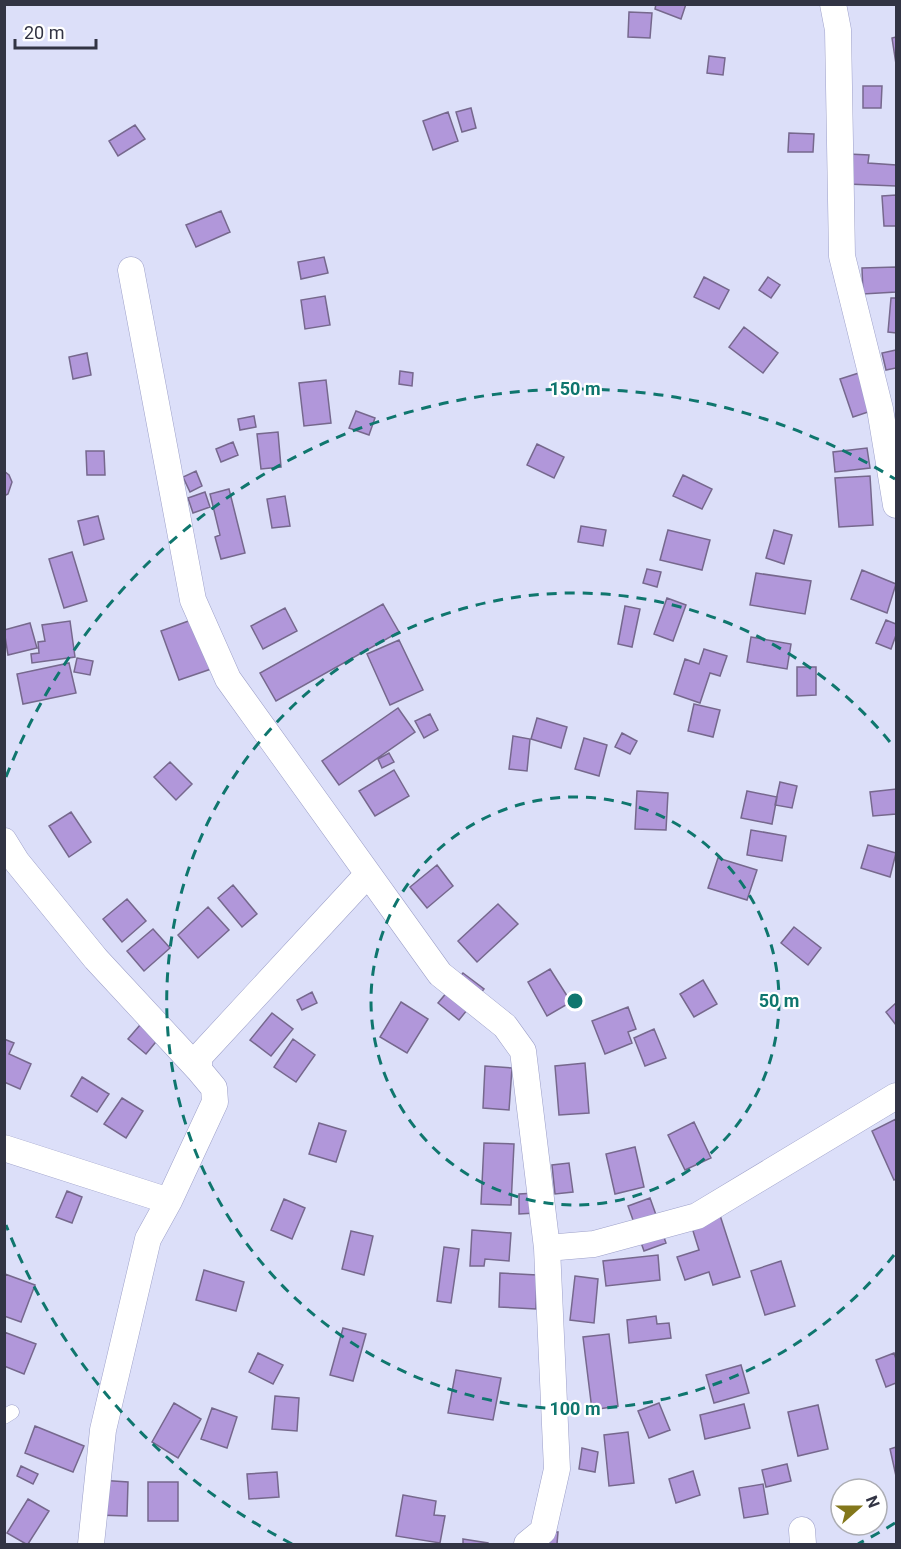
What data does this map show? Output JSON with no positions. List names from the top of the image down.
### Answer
{
  "scale_bar": "20 m",
  "north": "right",
  "rings": ["150 m", "50 m", "100 m"]
}
